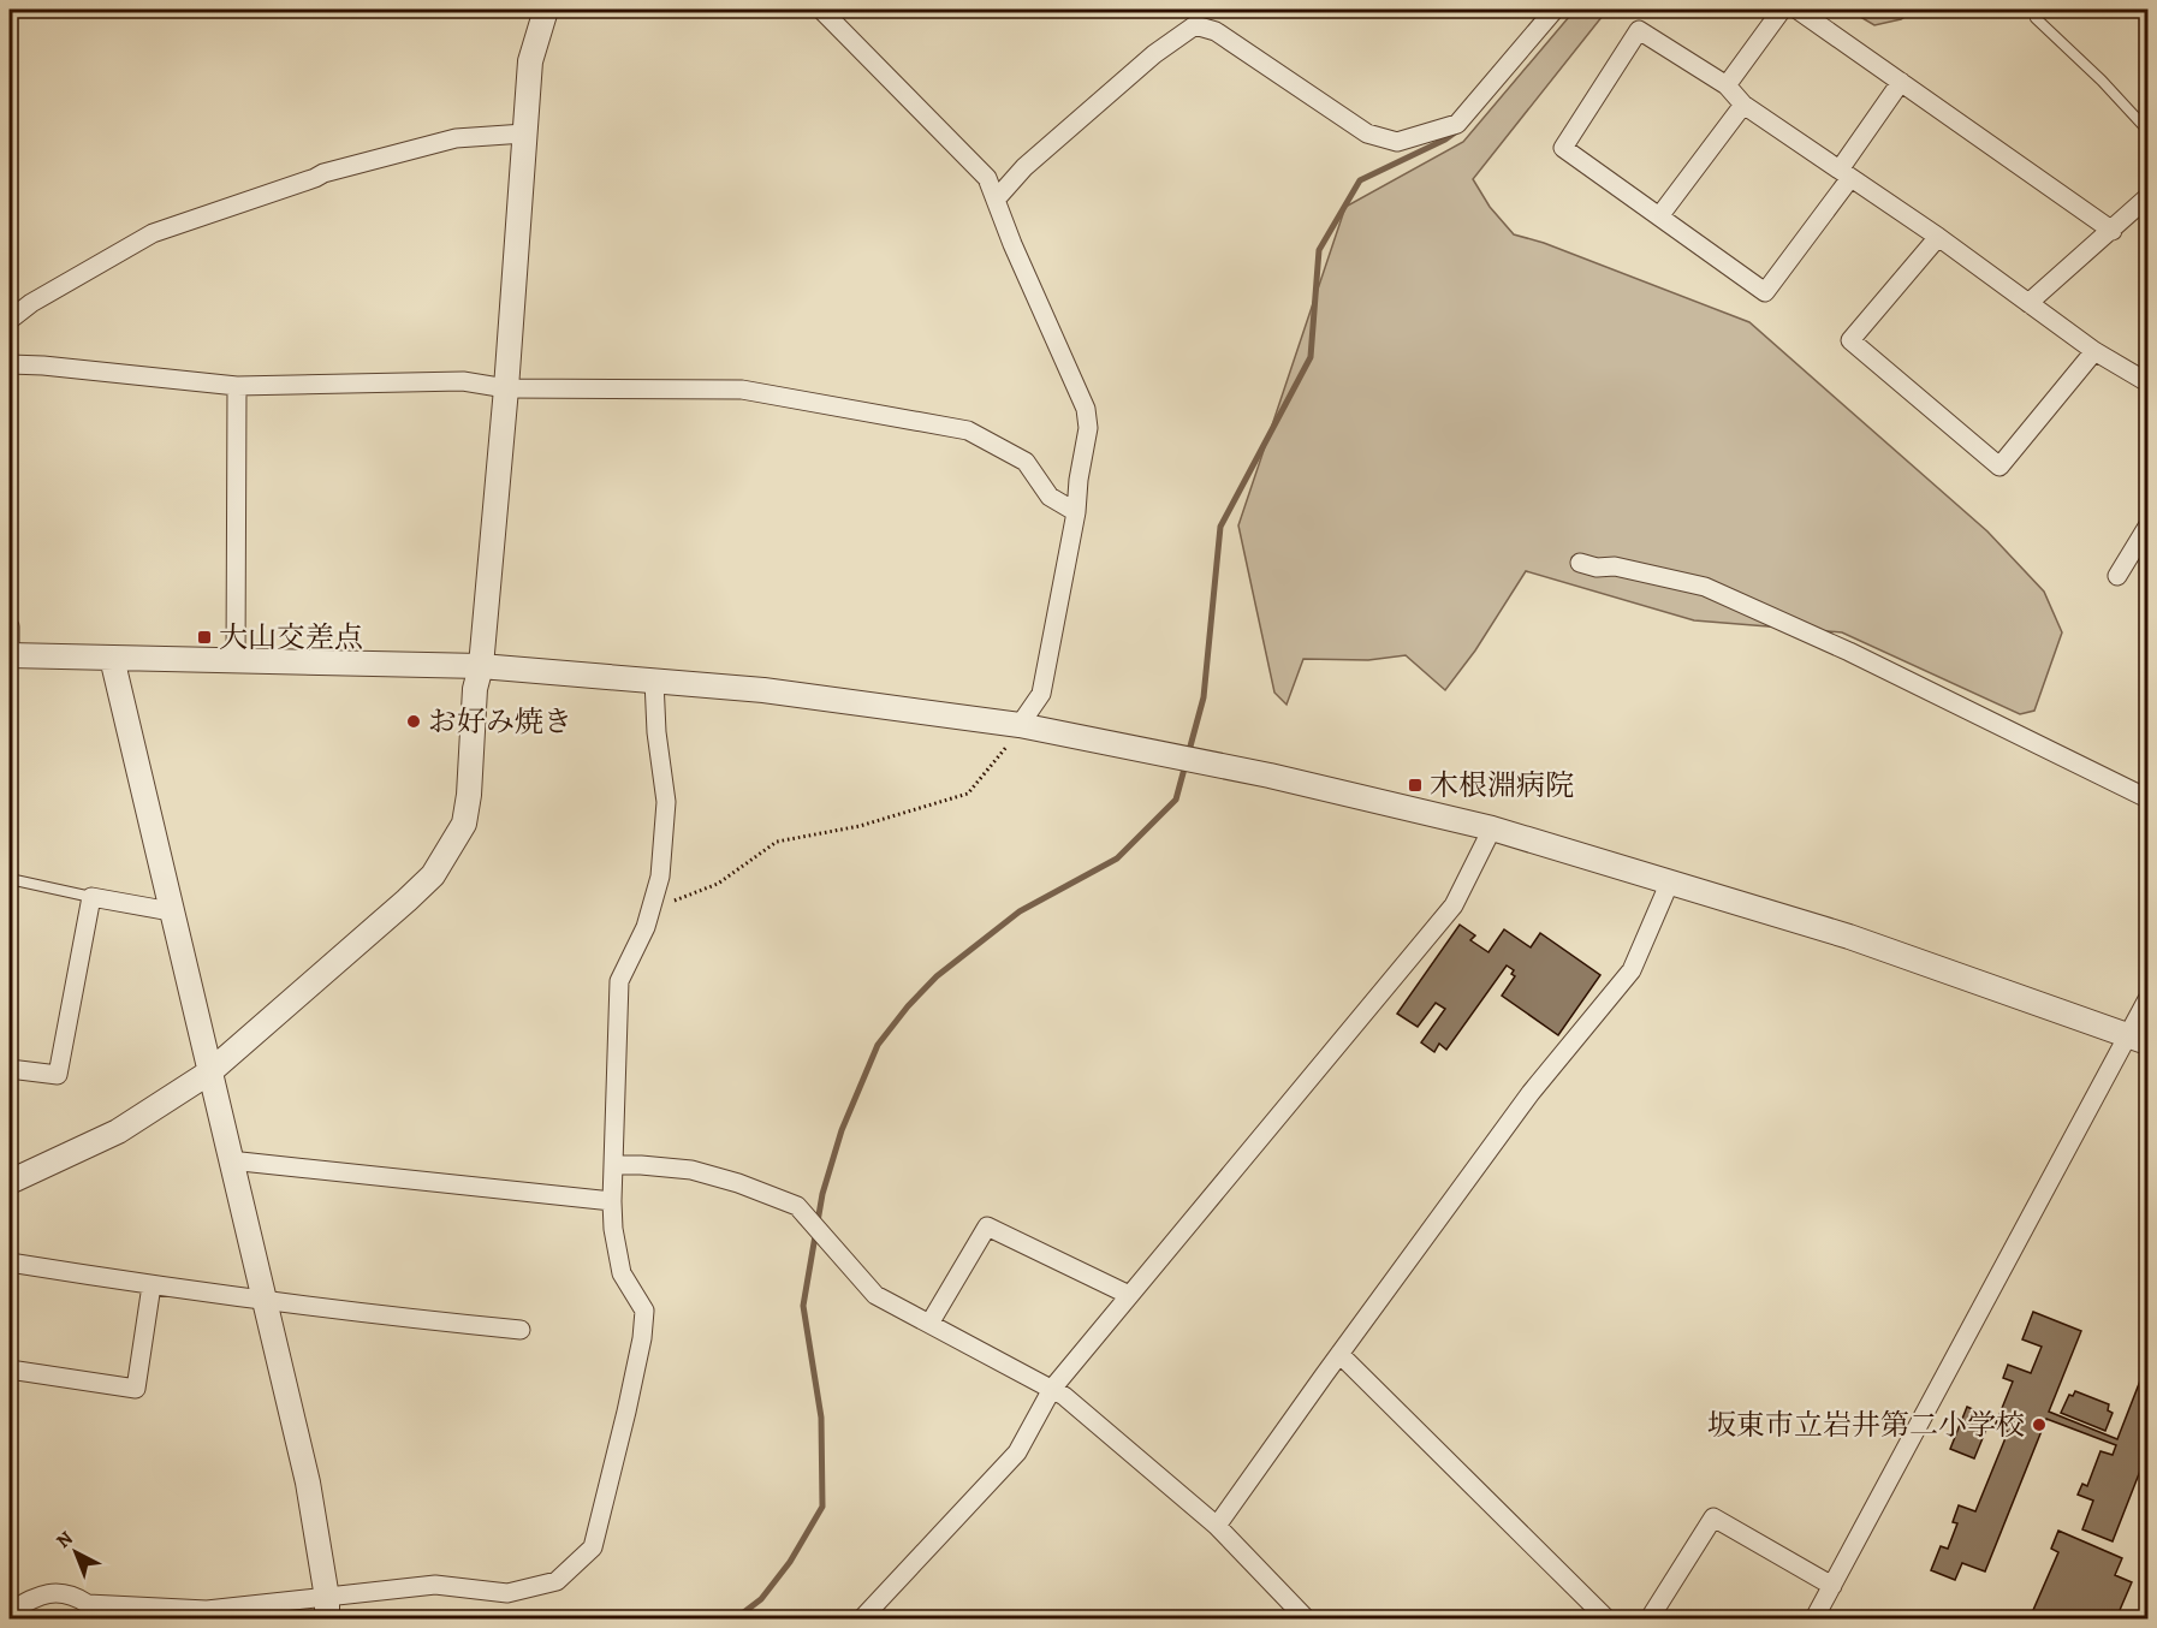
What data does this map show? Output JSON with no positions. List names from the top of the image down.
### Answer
{
  "places": {
    "transit": ["大山交差点", "木根淵病院"],
    "other": ["お好み焼き", "坂東市立岩井第二小学校"]
  },
  "north": "top left"
}
